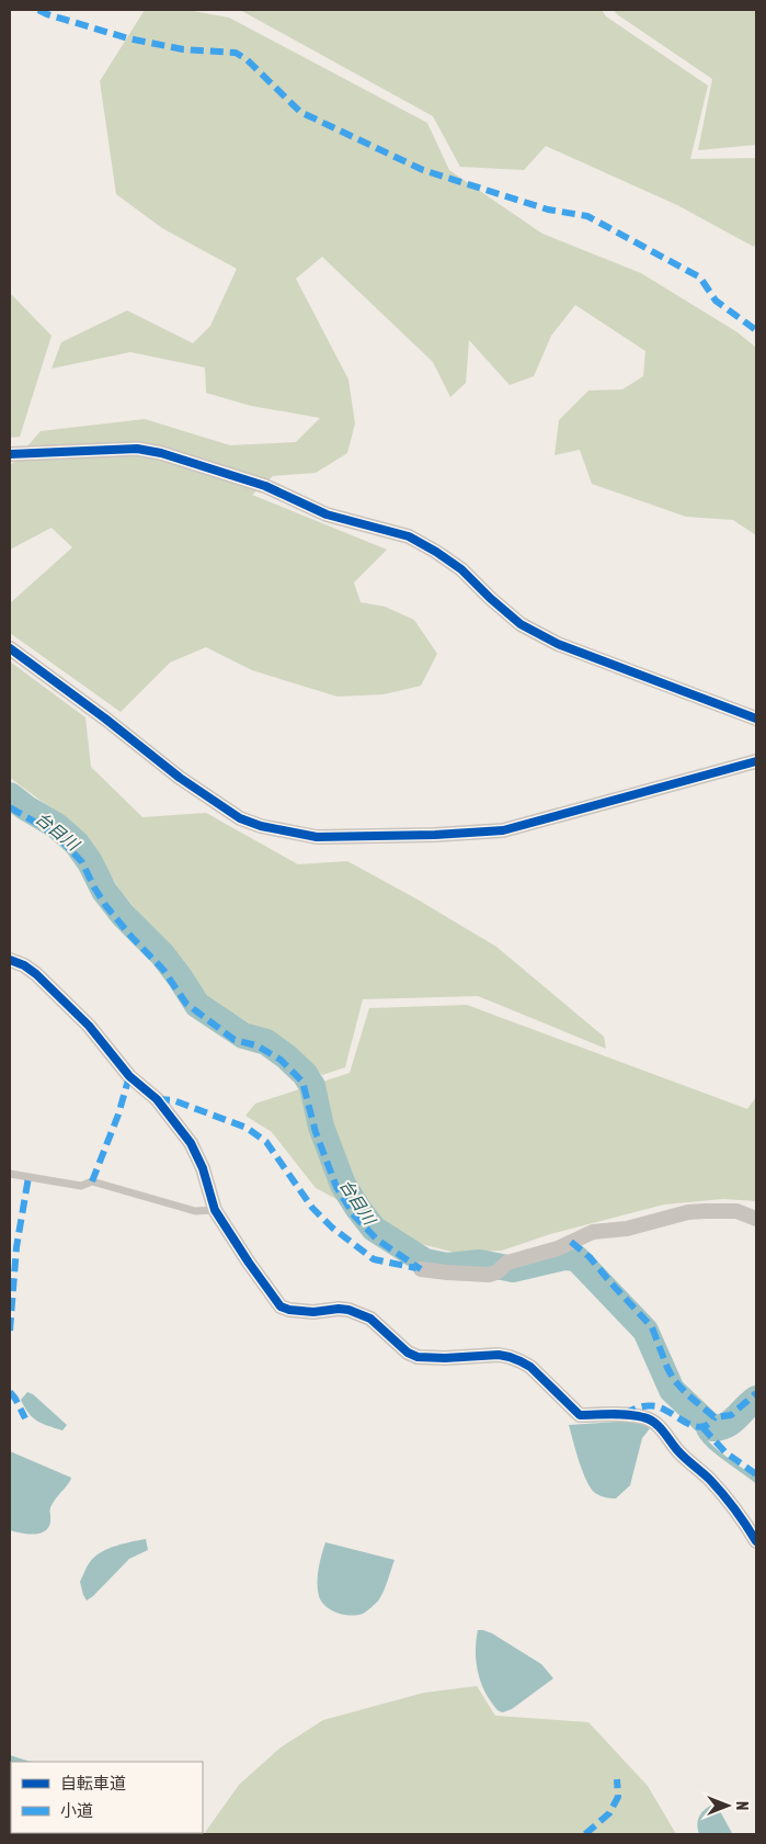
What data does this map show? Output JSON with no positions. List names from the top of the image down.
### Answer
{
  "water": ["台目川"],
  "legend": ["自転車道", "小道"],
  "north": "right"
}
